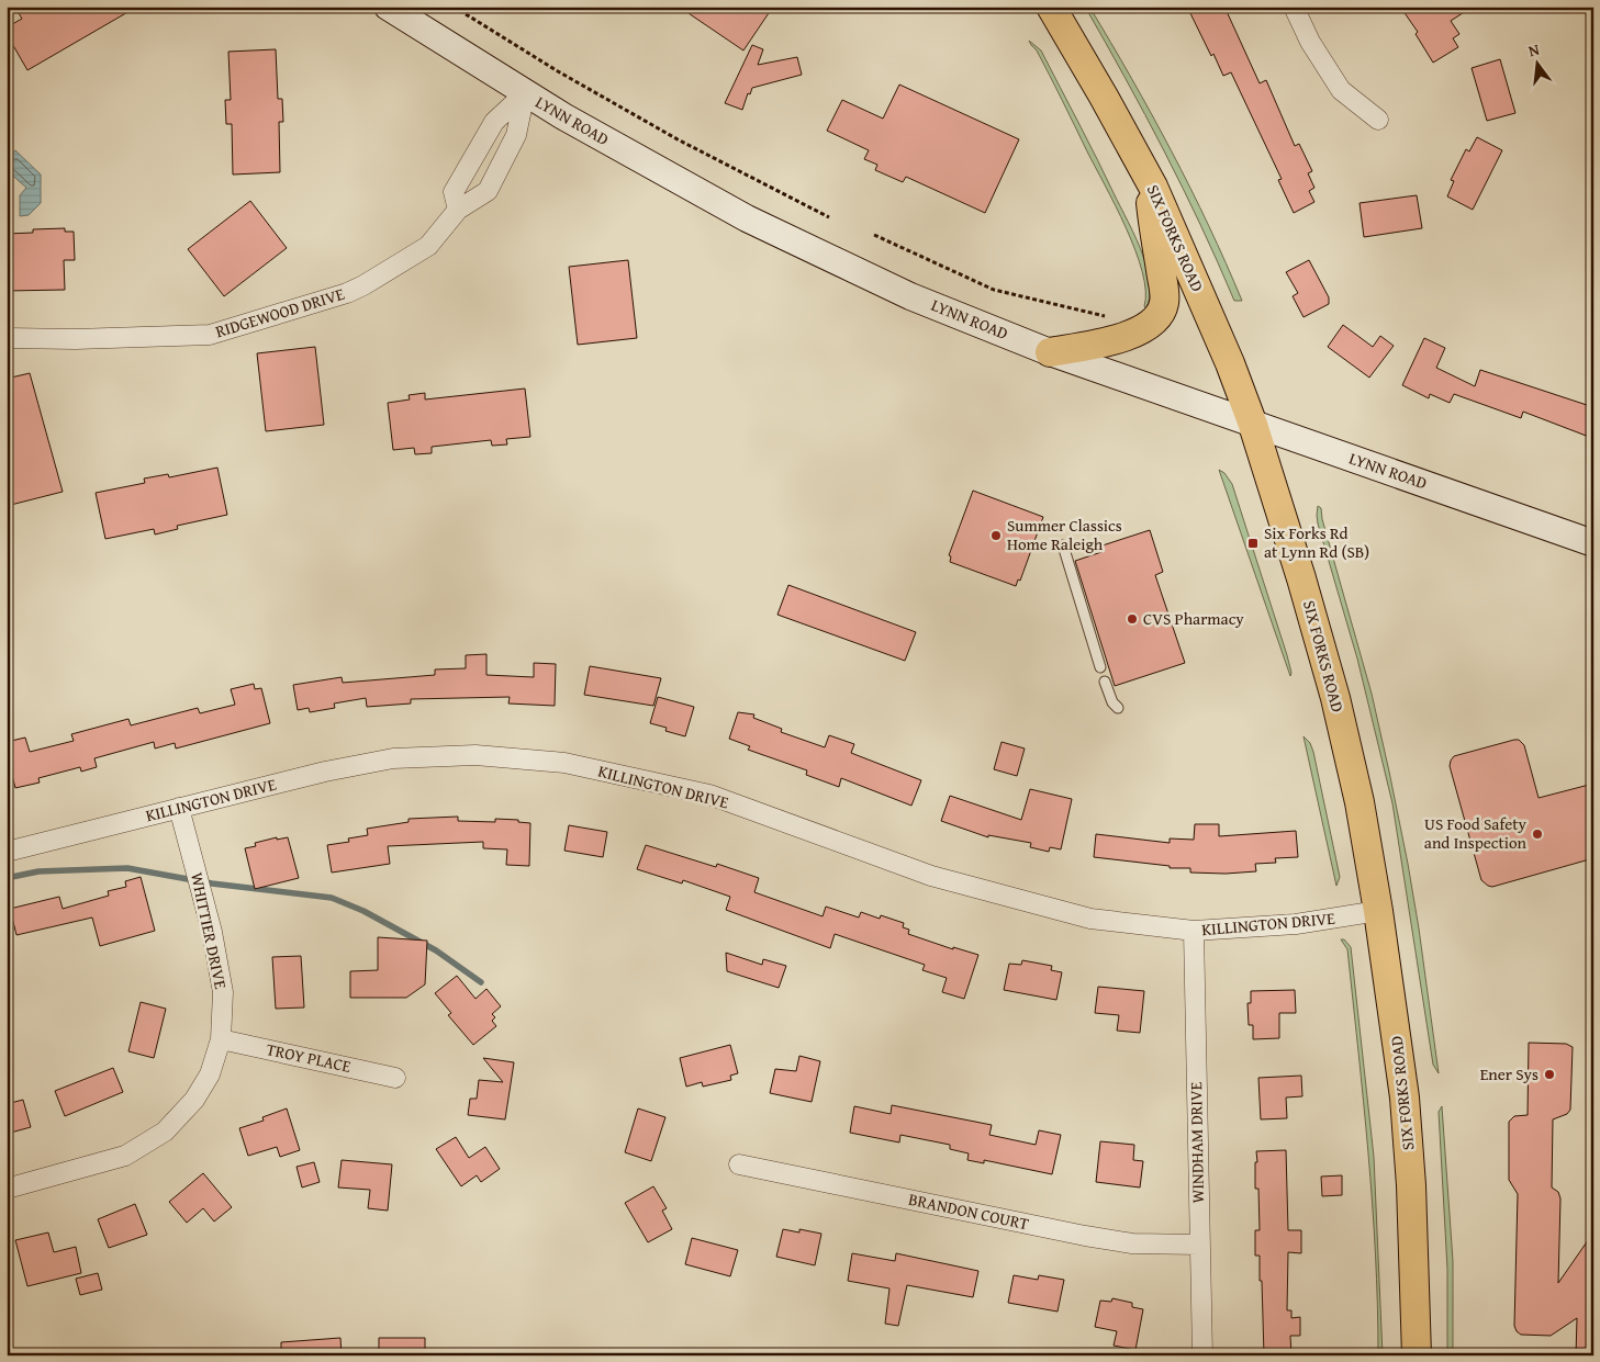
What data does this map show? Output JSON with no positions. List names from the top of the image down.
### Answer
{
  "streets": {
    "main road": ["LYNN ROAD", "SIX FORKS ROAD"],
    "street": [
      "RIDGEWOOD DRIVE",
      "KILLINGTON DRIVE",
      "WHITTIER DRIVE",
      "TROY PLACE",
      "WINDHAM DRIVE",
      "BRANDON COURT"
    ]
  },
  "crossings": [
    ["LYNN ROAD", "SIX FORKS ROAD"],
    ["LYNN ROAD", "RIDGEWOOD DRIVE"],
    ["SIX FORKS ROAD", "KILLINGTON DRIVE"],
    ["KILLINGTON DRIVE", "WHITTIER DRIVE"],
    ["KILLINGTON DRIVE", "WINDHAM DRIVE"],
    ["WHITTIER DRIVE", "TROY PLACE"],
    ["WINDHAM DRIVE", "BRANDON COURT"]
  ],
  "places": {
    "other": [
      "Summer Classics Home Raleigh",
      "CVS Pharmacy",
      "US Food Safety and Inspection",
      "Ener Sys"
    ],
    "transit": ["Six Forks Rd at Lynn Rd (SB)"]
  },
  "north": "top"
}
